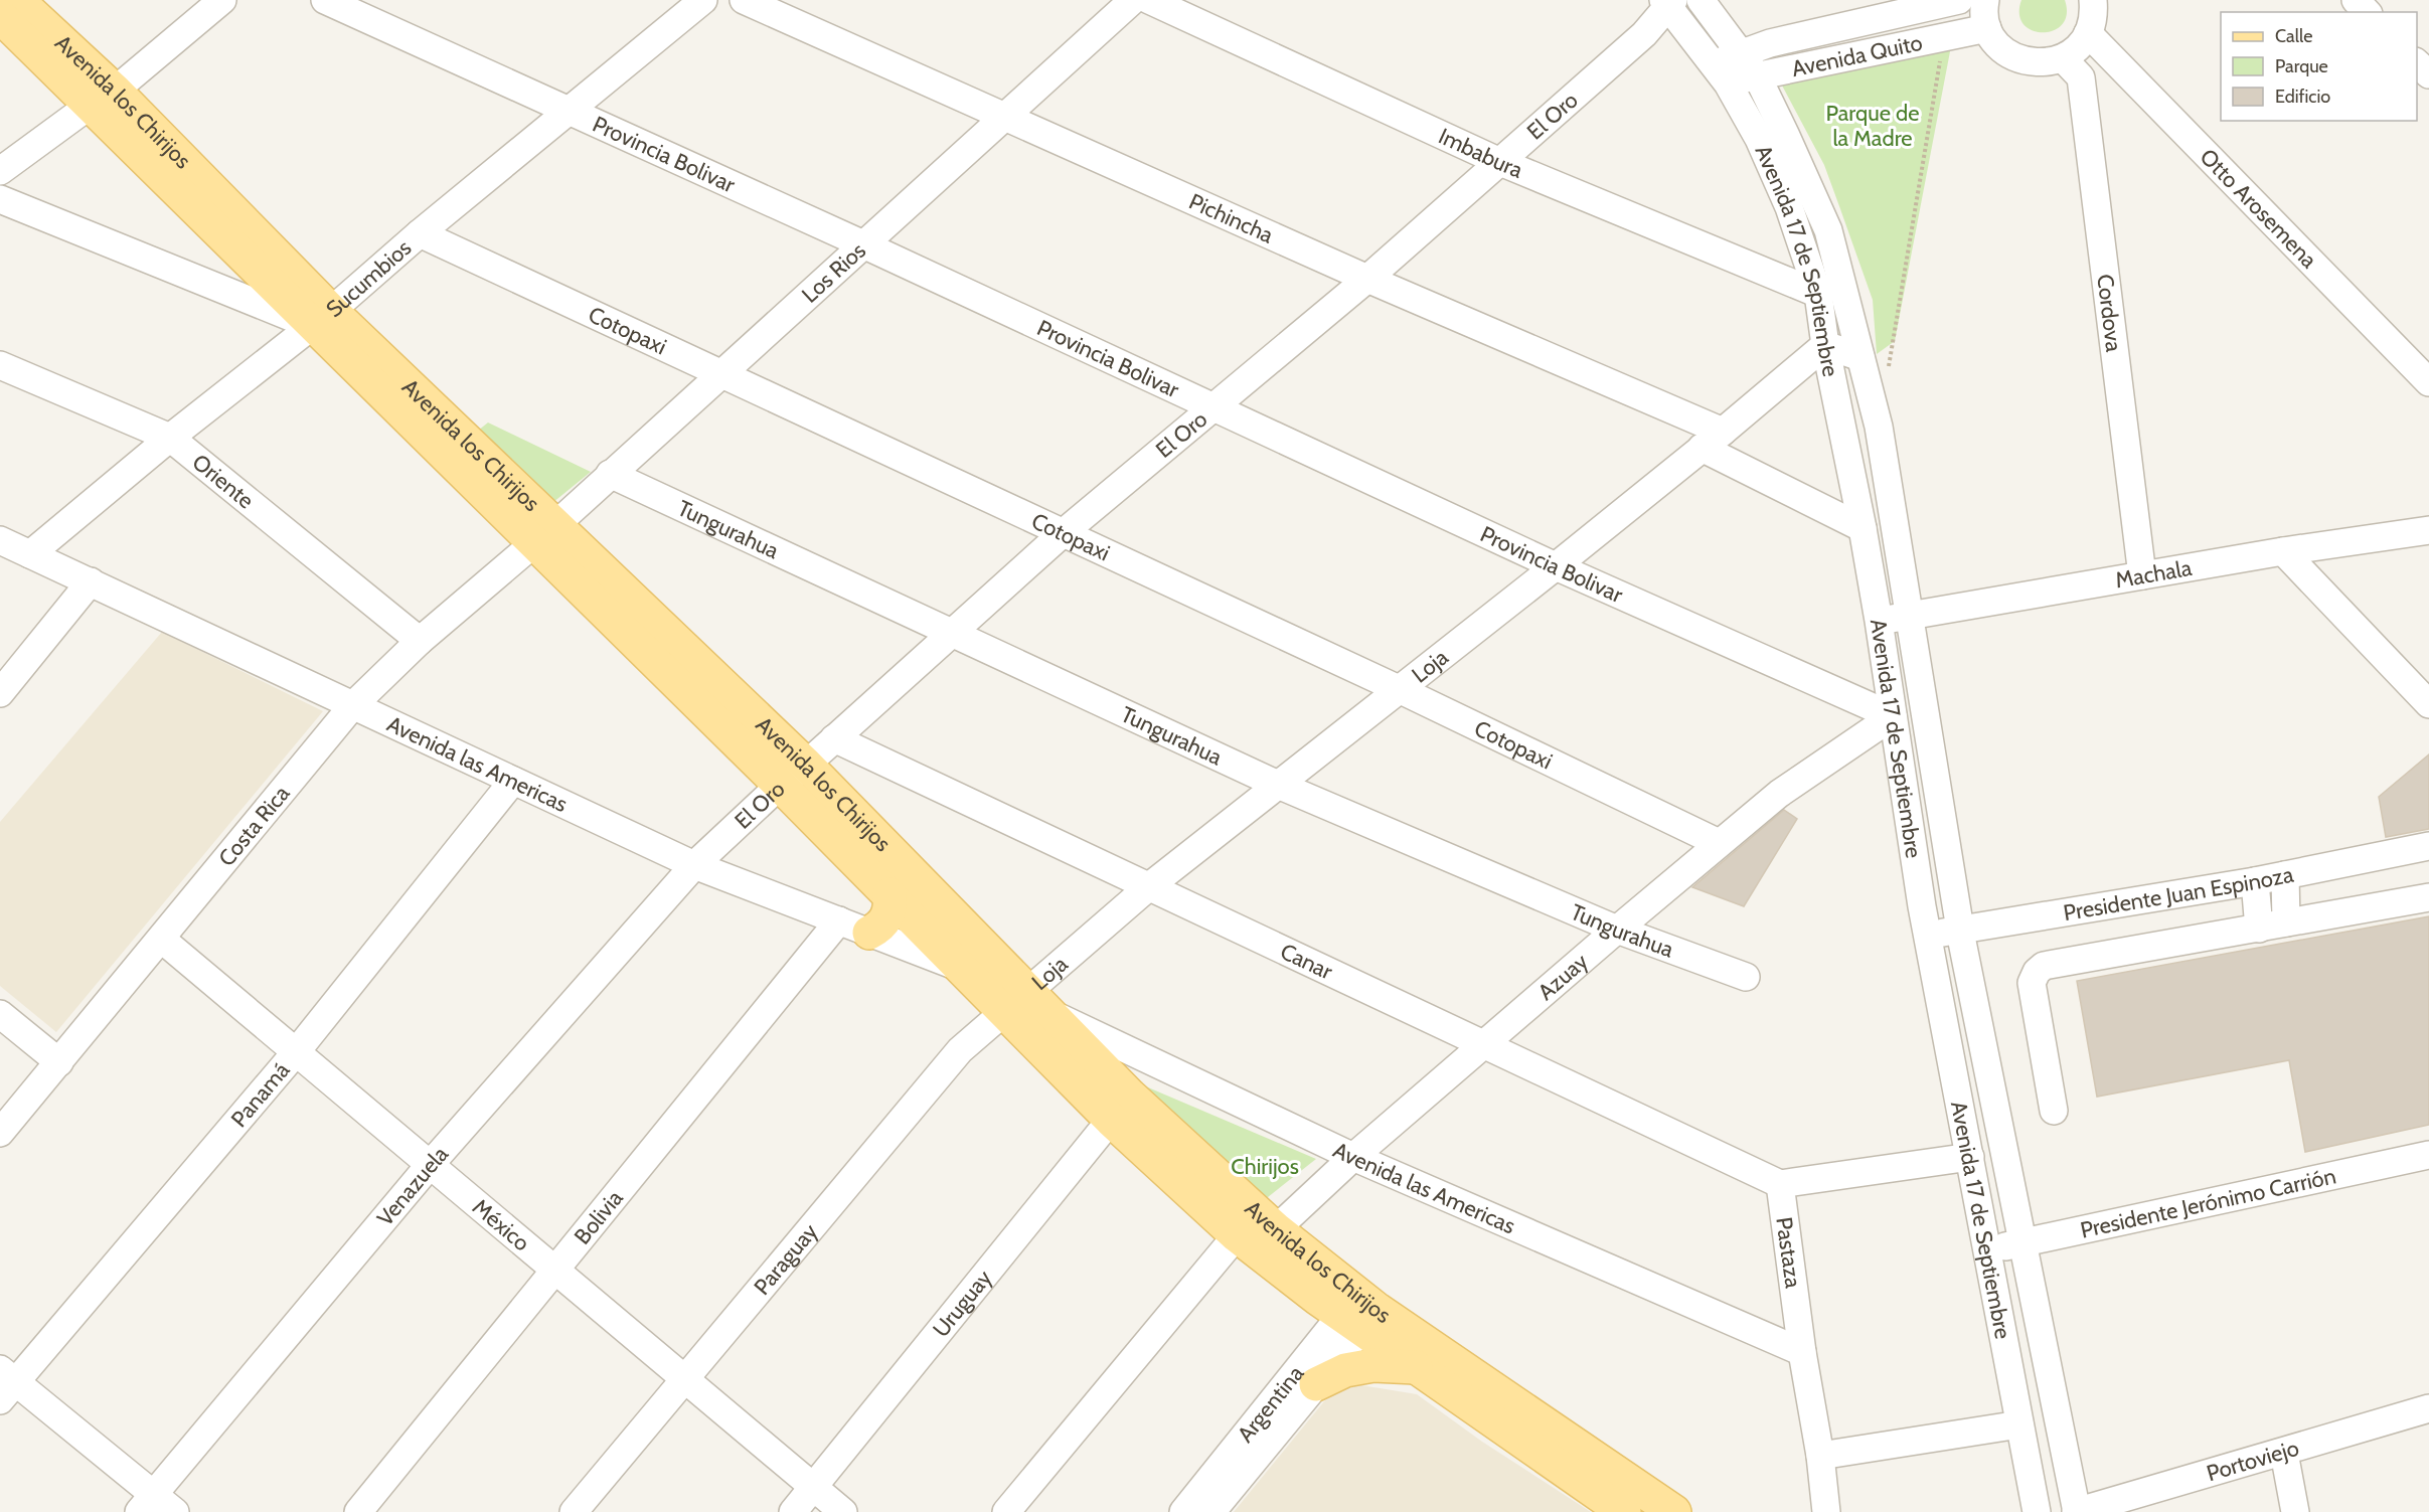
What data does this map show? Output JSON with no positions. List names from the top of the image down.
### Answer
{
  "streets": {
    "main road": ["Avenida los Chirijos"],
    "street": [
      "Avenida Quito",
      "El Oro",
      "Imbabura",
      "Provincia Bolivar",
      "Otto Arosemena",
      "Pichincha",
      "Avenida 17 de Septiembre",
      "Los Rios",
      "Sucumbios",
      "Cordova",
      "Cotopaxi",
      "Oriente",
      "Tungurahua",
      "Machala",
      "Loja",
      "Avenida las Americas",
      "Costa Rica",
      "Presidente Juan Espinoza",
      "Canar",
      "Azuay",
      "Panamá",
      "Venazuela",
      "Presidente Jerónimo Carrión",
      "Bolivia",
      "México",
      "Pastaza",
      "Paraguay",
      "Uruguay",
      "Argentina",
      "Portoviejo"
    ]
  },
  "crossings": [
    ["Avenida Quito", "Avenida 17 de Septiembre"],
    ["Avenida los Chirijos", "El Oro"],
    ["Avenida los Chirijos", "Los Rios"],
    ["Avenida los Chirijos", "Sucumbios"],
    ["Avenida los Chirijos", "Loja"],
    ["Avenida los Chirijos", "Avenida las Americas"],
    ["Avenida los Chirijos", "Costa Rica"],
    ["Avenida los Chirijos", "Azuay"],
    ["Avenida los Chirijos", "Paraguay"],
    ["Avenida los Chirijos", "Uruguay"],
    ["Avenida los Chirijos", "Argentina"],
    ["El Oro", "Imbabura"],
    ["El Oro", "Provincia Bolivar"],
    ["El Oro", "Pichincha"],
    ["El Oro", "Avenida 17 de Septiembre"],
    ["El Oro", "Cotopaxi"],
    ["El Oro", "Tungurahua"],
    ["El Oro", "Avenida las Americas"],
    ["El Oro", "Canar"],
    ["El Oro", "Venazuela"],
    ["Imbabura", "Avenida 17 de Septiembre"],
    ["Provincia Bolivar", "Avenida 17 de Septiembre"],
    ["Provincia Bolivar", "Los Rios"],
    ["Provincia Bolivar", "Sucumbios"],
    ["Provincia Bolivar", "Loja"],
    ["Provincia Bolivar", "Azuay"],
    ["Pichincha", "Los Rios"],
    ["Pichincha", "Loja"],
    ["Avenida 17 de Septiembre", "Machala"],
    ["Avenida 17 de Septiembre", "Loja"],
    ["Avenida 17 de Septiembre", "Presidente Juan Espinoza"],
    ["Avenida 17 de Septiembre", "Azuay"],
    ["Avenida 17 de Septiembre", "Presidente Jerónimo Carrión"],
    ["Avenida 17 de Septiembre", "Pastaza"],
    ["Avenida 17 de Septiembre", "Portoviejo"],
    ["Los Rios", "Cotopaxi"],
    ["Los Rios", "Tungurahua"],
    ["Los Rios", "Costa Rica"],
    ["Sucumbios", "Cotopaxi"],
    ["Sucumbios", "Oriente"],
    ["Sucumbios", "Avenida las Americas"],
    ["Cordova", "Machala"],
    ["Cotopaxi", "Loja"],
    ["Cotopaxi", "Azuay"],
    ["Oriente", "Costa Rica"],
    ["Tungurahua", "Loja"],
    ["Tungurahua", "Azuay"],
    ["Loja", "Avenida las Americas"],
    ["Loja", "Canar"],
    ["Loja", "Paraguay"],
    ["Avenida las Americas", "Costa Rica"],
    ["Avenida las Americas", "Azuay"],
    ["Avenida las Americas", "Panamá"],
    ["Avenida las Americas", "Venazuela"],
    ["Avenida las Americas", "Bolivia"],
    ["Avenida las Americas", "Pastaza"],
    ["Avenida las Americas", "Paraguay"],
    ["Costa Rica", "México"],
    ["Canar", "Azuay"],
    ["Canar", "Pastaza"],
    ["Panamá", "México"],
    ["Venazuela", "México"],
    ["Bolivia", "México"],
    ["México", "Paraguay"],
    ["México", "Uruguay"]
  ],
  "parks": ["Parque de la Madre", "Chirijos"],
  "legend": ["Calle", "Parque", "Edificio"]
}
